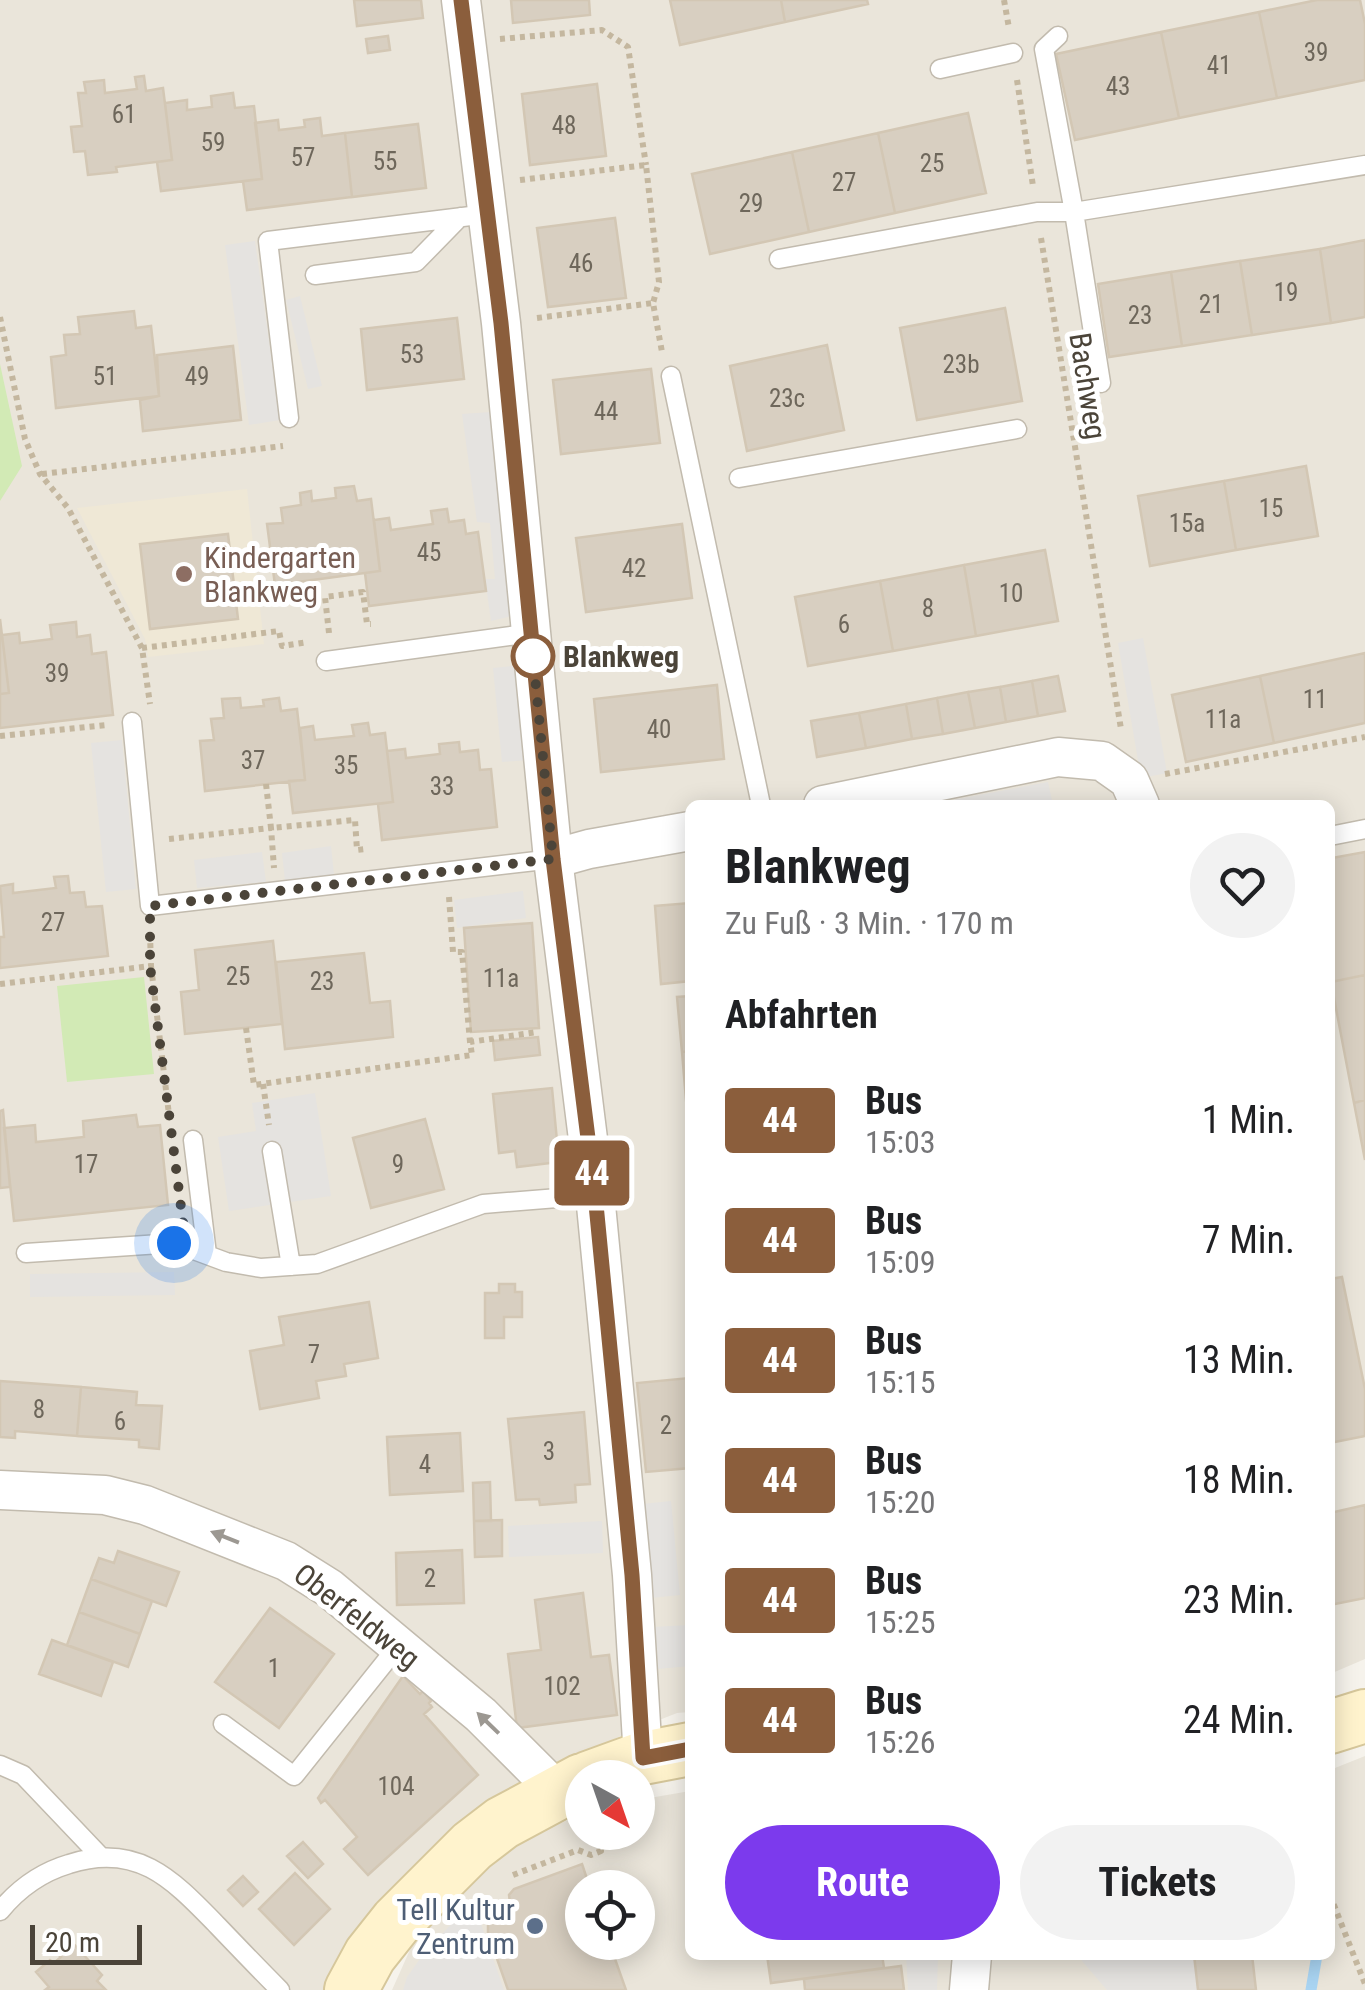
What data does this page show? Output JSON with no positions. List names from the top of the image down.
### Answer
{
  "streets": {
    "street": ["Oberfeldweg"],
    "path": ["Bachweg"]
  },
  "one_way": ["Oberfeldweg"],
  "places": ["Kindergarten Blankweg", "Blankweg", "Tell Kultur Zentrum"],
  "lines": ["bus line 44"],
  "house_numbers": [
    "39",
    "41",
    "43",
    "61",
    "48",
    "59",
    "57",
    "55",
    "25",
    "27",
    "29",
    "46",
    "19",
    "21",
    "23",
    "53",
    "23b",
    "51",
    "49",
    "23c",
    "44",
    "15",
    "15a",
    "45",
    "42",
    "10",
    "8",
    "6",
    "39",
    "11",
    "11a",
    "40",
    "37",
    "35",
    "33",
    "27",
    "25",
    "11a",
    "23",
    "17",
    "9",
    "7",
    "8",
    "6",
    "2",
    "3",
    "4",
    "2",
    "1",
    "102",
    "104"
  ],
  "scale_bar": "20 m",
  "north": "bottom right",
  "page": {
    "on_map": "44",
    "heading": [
      ["Blankweg", "Zu Fuß · 3 Min. · 170 m"],
      "Abfahrten"
    ],
    "list": [
      {
        "mark": "44",
        "name": "Bus",
        "note": "15:03",
        "value": "1 Min."
      },
      {
        "mark": "44",
        "name": "Bus",
        "note": "15:09",
        "value": "7 Min."
      },
      {
        "mark": "44",
        "name": "Bus",
        "note": "15:15",
        "value": "13 Min."
      },
      {
        "mark": "44",
        "name": "Bus",
        "note": "15:20",
        "value": "18 Min."
      },
      {
        "mark": "44",
        "name": "Bus",
        "note": "15:25",
        "value": "23 Min."
      },
      {
        "mark": "44",
        "name": "Bus",
        "note": "15:26",
        "value": "24 Min."
      }
    ],
    "buttons": ["Route", "Tickets"],
    "scale": "20 m"
  }
}
